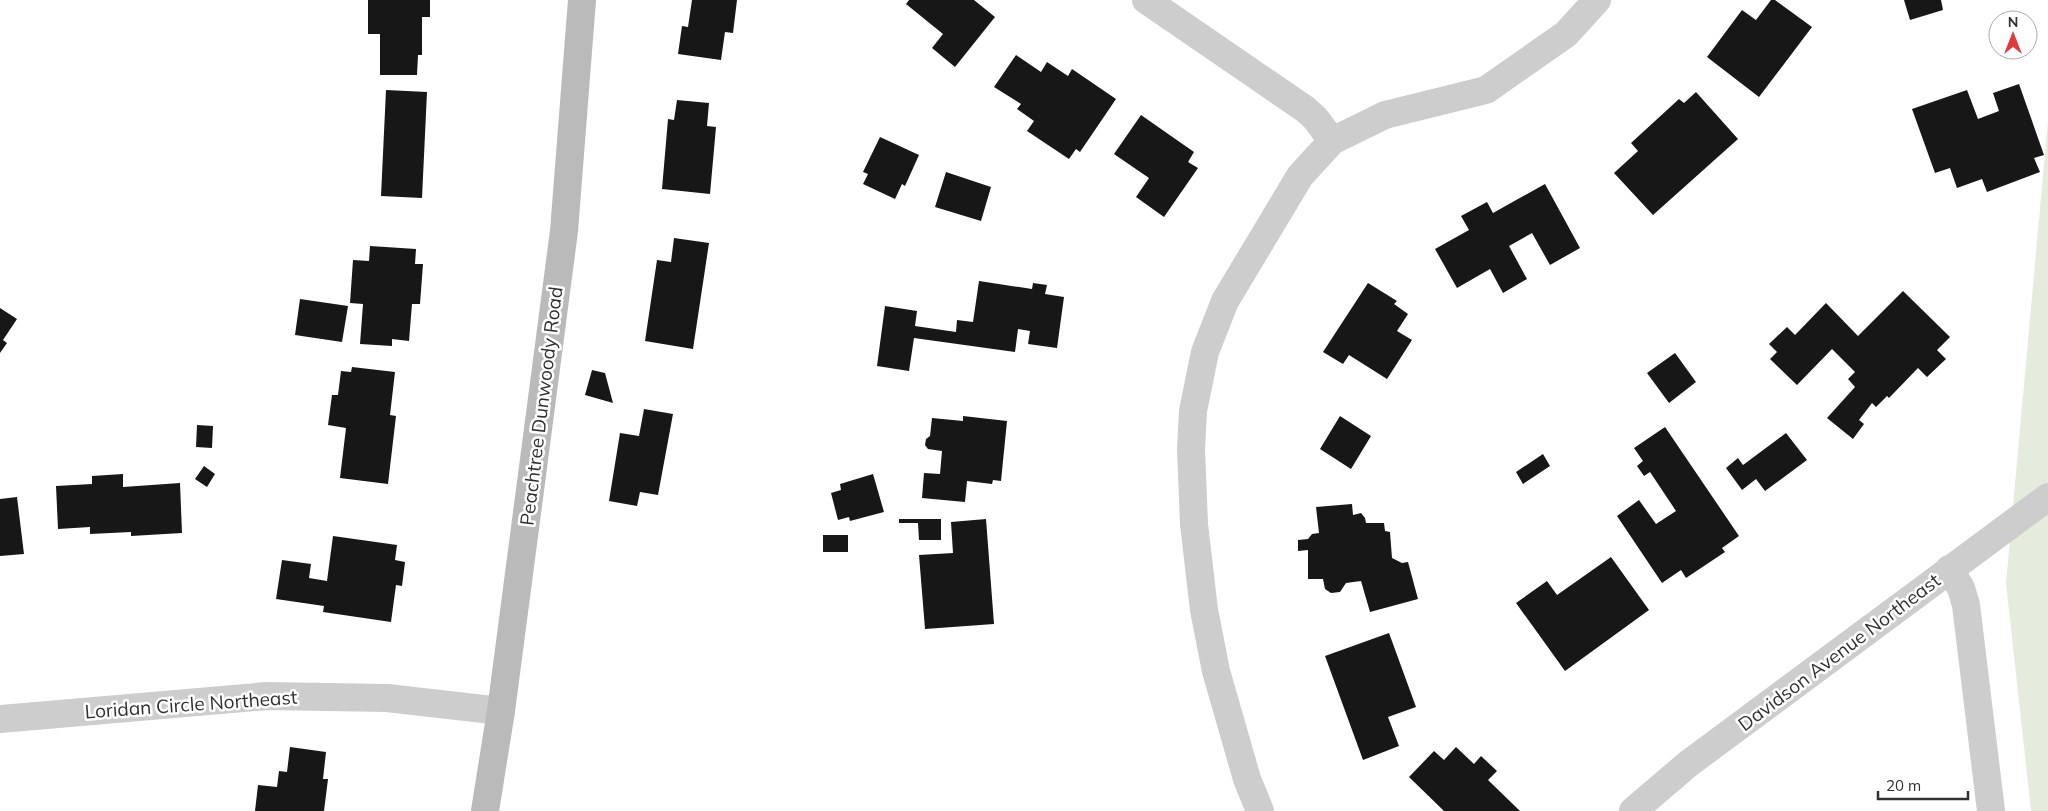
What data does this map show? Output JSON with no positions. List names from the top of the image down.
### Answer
{
  "streets": {
    "main road": ["Peachtree Dunwoody Road"],
    "street": ["Davidson Avenue Northeast", "Loridan Circle Northeast"]
  },
  "crossings": [
    ["Peachtree Dunwoody Road", "Loridan Circle Northeast"]
  ],
  "scale_bar": "20 m",
  "north": "top"
}
